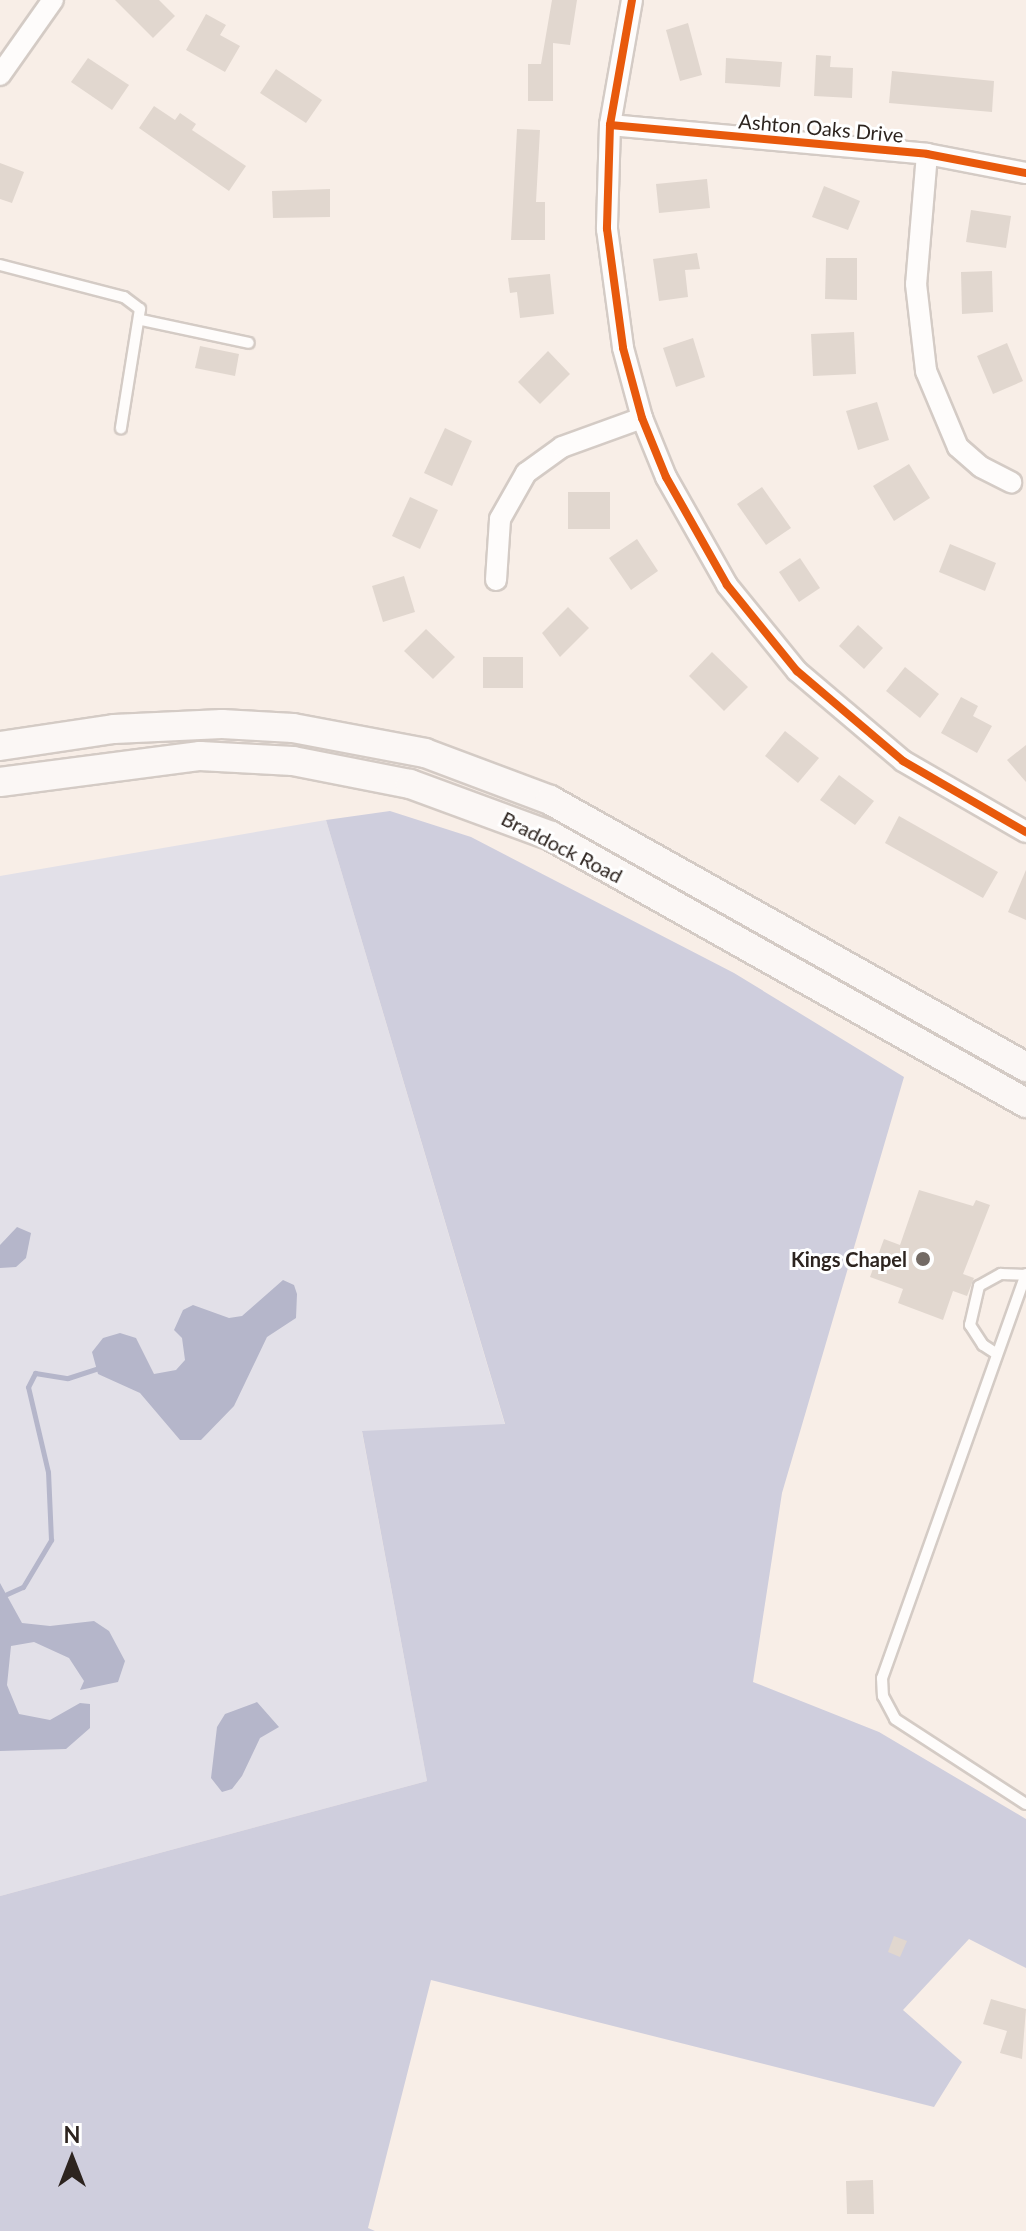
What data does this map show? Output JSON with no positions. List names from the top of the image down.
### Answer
{
  "streets": {
    "main road": ["Braddock Road"],
    "street": ["Ashton Oaks Drive"]
  },
  "places": ["Kings Chapel"],
  "north": "top"
}
